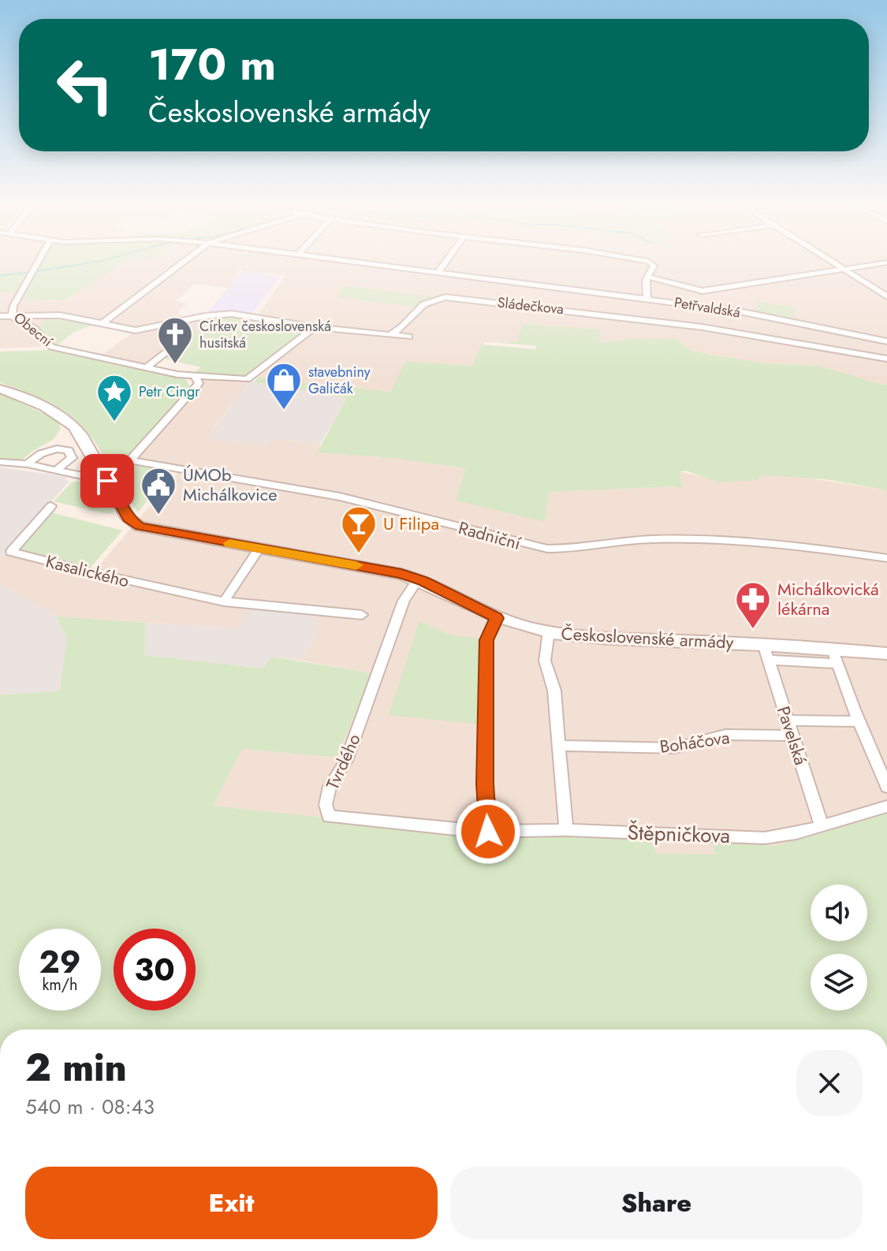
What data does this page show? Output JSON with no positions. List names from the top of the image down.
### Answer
{
  "streets": {
    "street": [
      "Sládečkova",
      "Petřvaldská",
      "Obecní",
      "Radniční",
      "Kasalického",
      "Československé armády",
      "Pavelská",
      "Boháčova",
      "Tvrdého",
      "Štěpničkova"
    ]
  },
  "crossings": [
    ["Radniční", "Československé armády"],
    ["Československé armády", "Pavelská"],
    ["Československé armády", "Tvrdého"],
    ["Pavelská", "Boháčova"],
    ["Pavelská", "Štěpničkova"],
    ["Tvrdého", "Štěpničkova"]
  ],
  "places": {
    "church": ["Církev československá husitská"],
    "shop": ["stavebniny Galičák"],
    "place": ["Petr Cingr"],
    "public building": ["ÚMOb Michálkovice"],
    "bar": ["U Filipa"],
    "pharmacy": ["Michálkovická lékárna"]
  },
  "page": {
    "turn": ["170 m", "Československé armády"],
    "speed": "29 km/h",
    "limit": "30",
    "heading": ["2 min", "540 m · 08:43"],
    "buttons": ["Exit", "Share"]
  }
}
